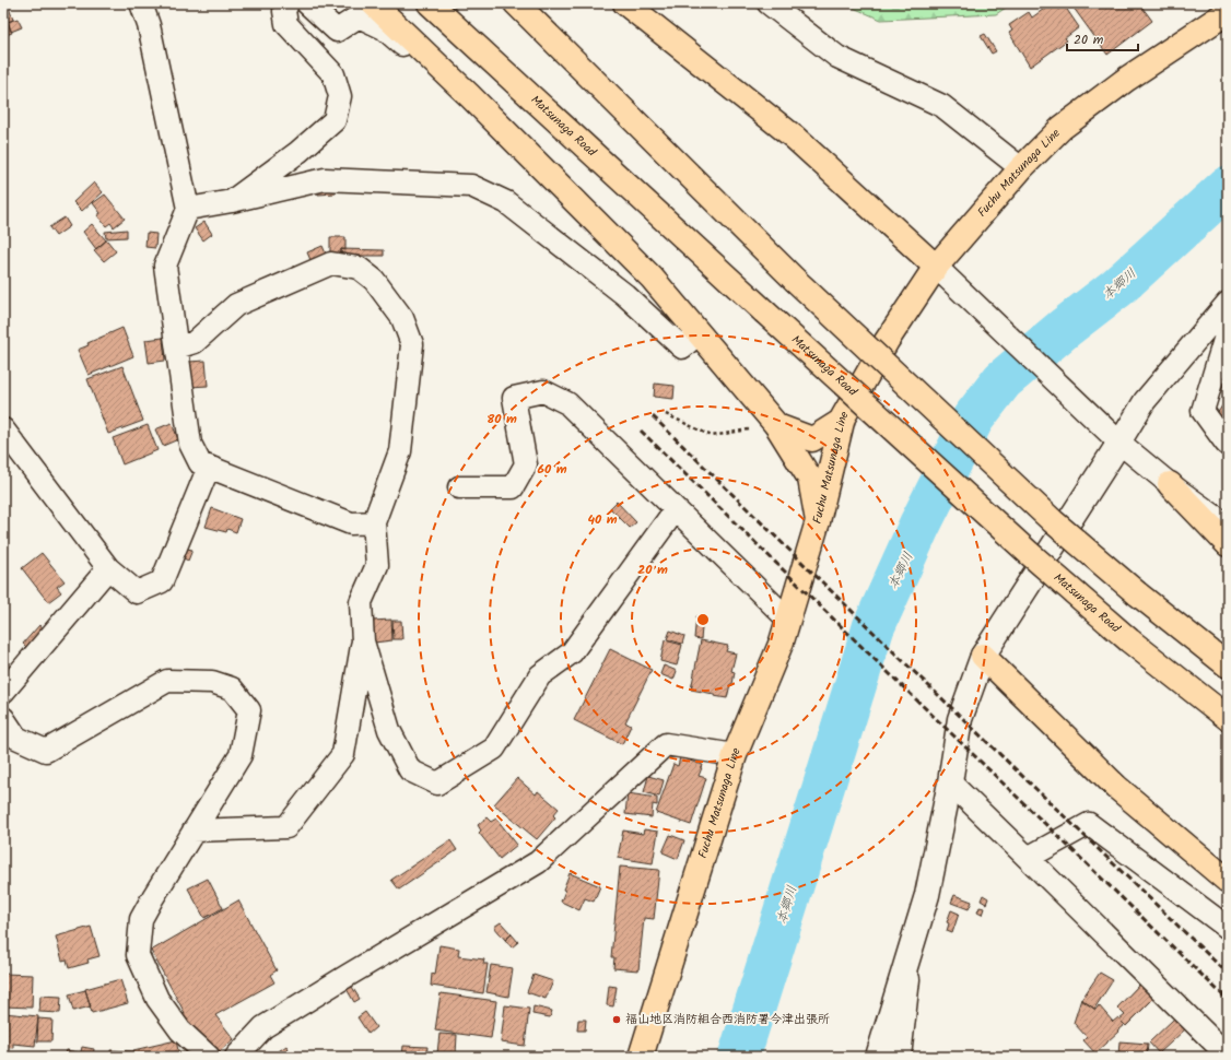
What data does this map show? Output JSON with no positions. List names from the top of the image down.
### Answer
{
  "streets": {
    "main road": ["Matsunaga Road", "Fuchu Matsunaga Line"]
  },
  "water": ["本郷川"],
  "places": ["福山地区消防組合西消防署今津出張所"],
  "scale_bar": "20 m",
  "rings": [
    "80 m",
    "60 m",
    "40 m",
    "20 m"
  ]
}
